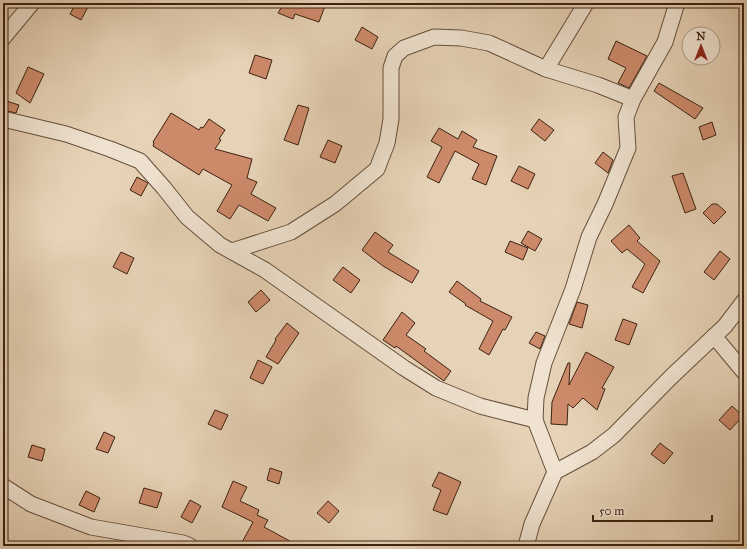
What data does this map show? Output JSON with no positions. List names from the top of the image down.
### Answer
{
  "scale_bar": "50 m",
  "north": "top"
}
